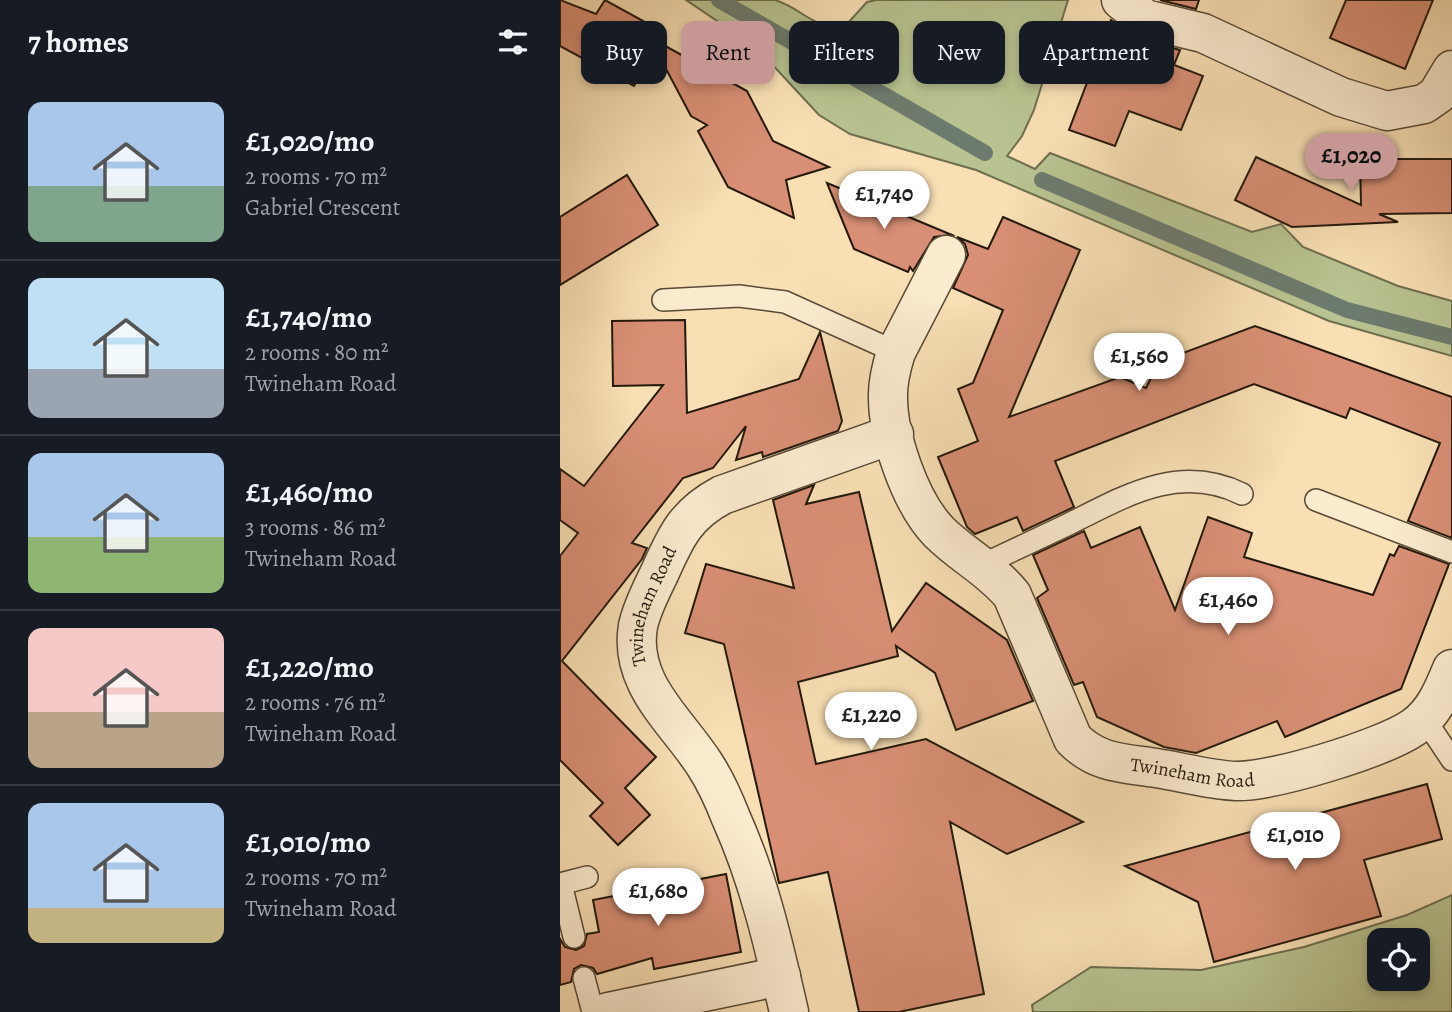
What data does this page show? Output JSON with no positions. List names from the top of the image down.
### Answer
{
  "streets": {
    "street": ["Twineham Road"]
  },
  "page": {
    "heading": "7 homes",
    "chip": [
      "Buy",
      "Rent",
      "Filters",
      "New",
      "Apartment"
    ],
    "list": [
      {
        "name": "£1,020/mo",
        "note": "2 rooms · 70 m² · Gabriel Crescent"
      },
      {
        "name": "£1,740/mo",
        "note": "2 rooms · 80 m² · Twineham Road"
      },
      {
        "name": "£1,460/mo",
        "note": "3 rooms · 86 m² · Twineham Road"
      },
      {
        "name": "£1,220/mo",
        "note": "2 rooms · 76 m² · Twineham Road"
      },
      {
        "name": "£1,010/mo",
        "note": "2 rooms · 70 m² · Twineham Road"
      }
    ],
    "price": [
      "£1,020",
      "£1,740",
      "£1,560",
      "£1,460",
      "£1,220",
      "£1,010",
      "£1,680"
    ]
  }
}
